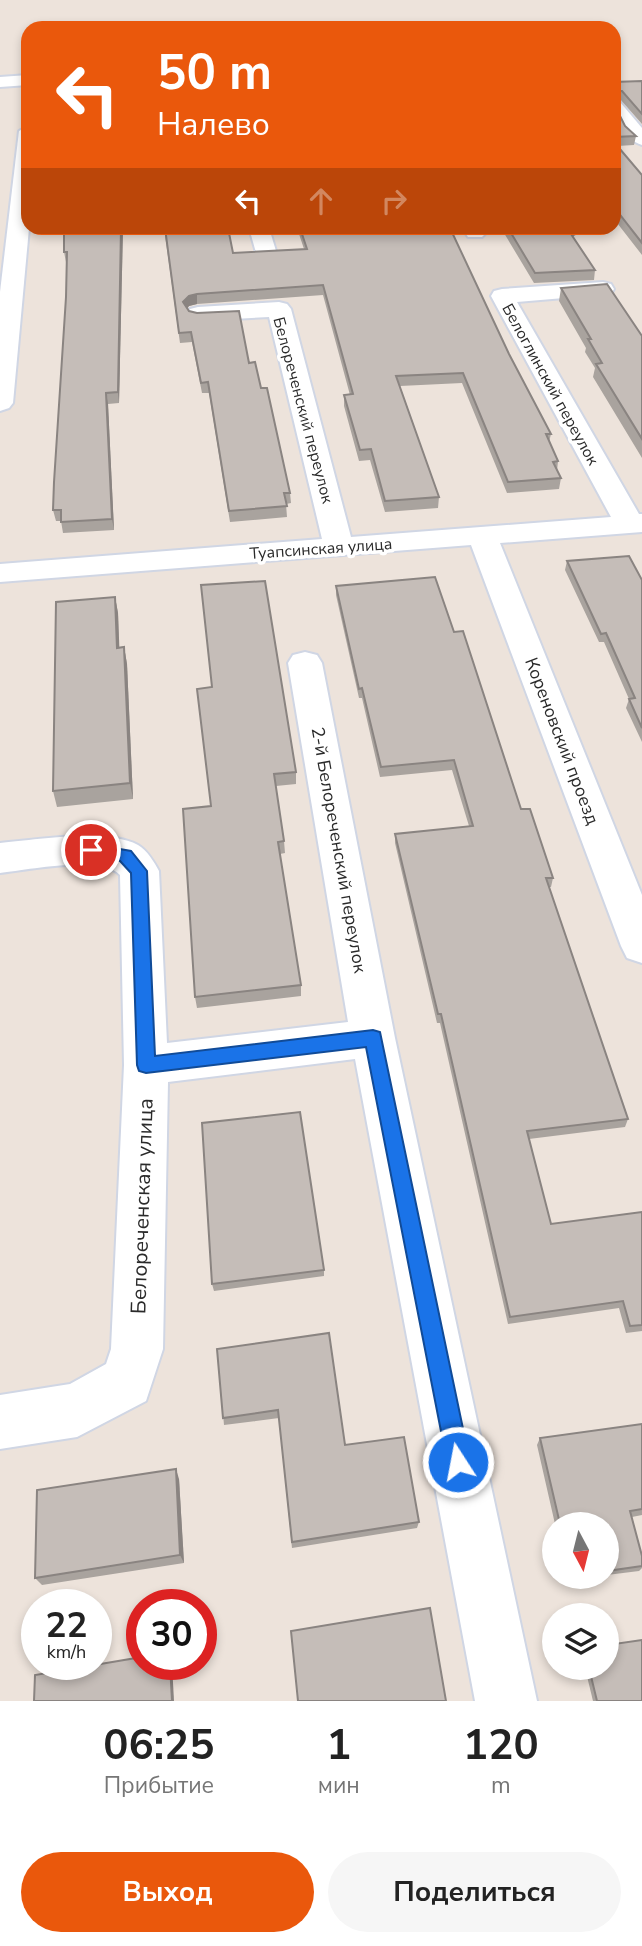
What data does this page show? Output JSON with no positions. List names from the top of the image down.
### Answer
{
  "streets": {
    "street": [
      "Белоглинский переулок",
      "Белореченский переулок",
      "Туапсинская улица",
      "Кореновский проезд",
      "2-й Белореченский переулок",
      "Белореченская улица"
    ]
  },
  "crossings": [
    ["Белоглинский переулок", "Туапсинская улица"],
    ["Белореченский переулок", "Туапсинская улица"],
    ["Туапсинская улица", "Кореновский проезд"]
  ],
  "north": "bottom",
  "page": {
    "turn": ["50 m", "Налево"],
    "speed": "22 km/h",
    "limit": "30",
    "eta": [
      "06:25",
      "Прибытие",
      "1",
      "мин",
      "120",
      "m"
    ],
    "buttons": ["Выход", "Поделиться"]
  }
}
